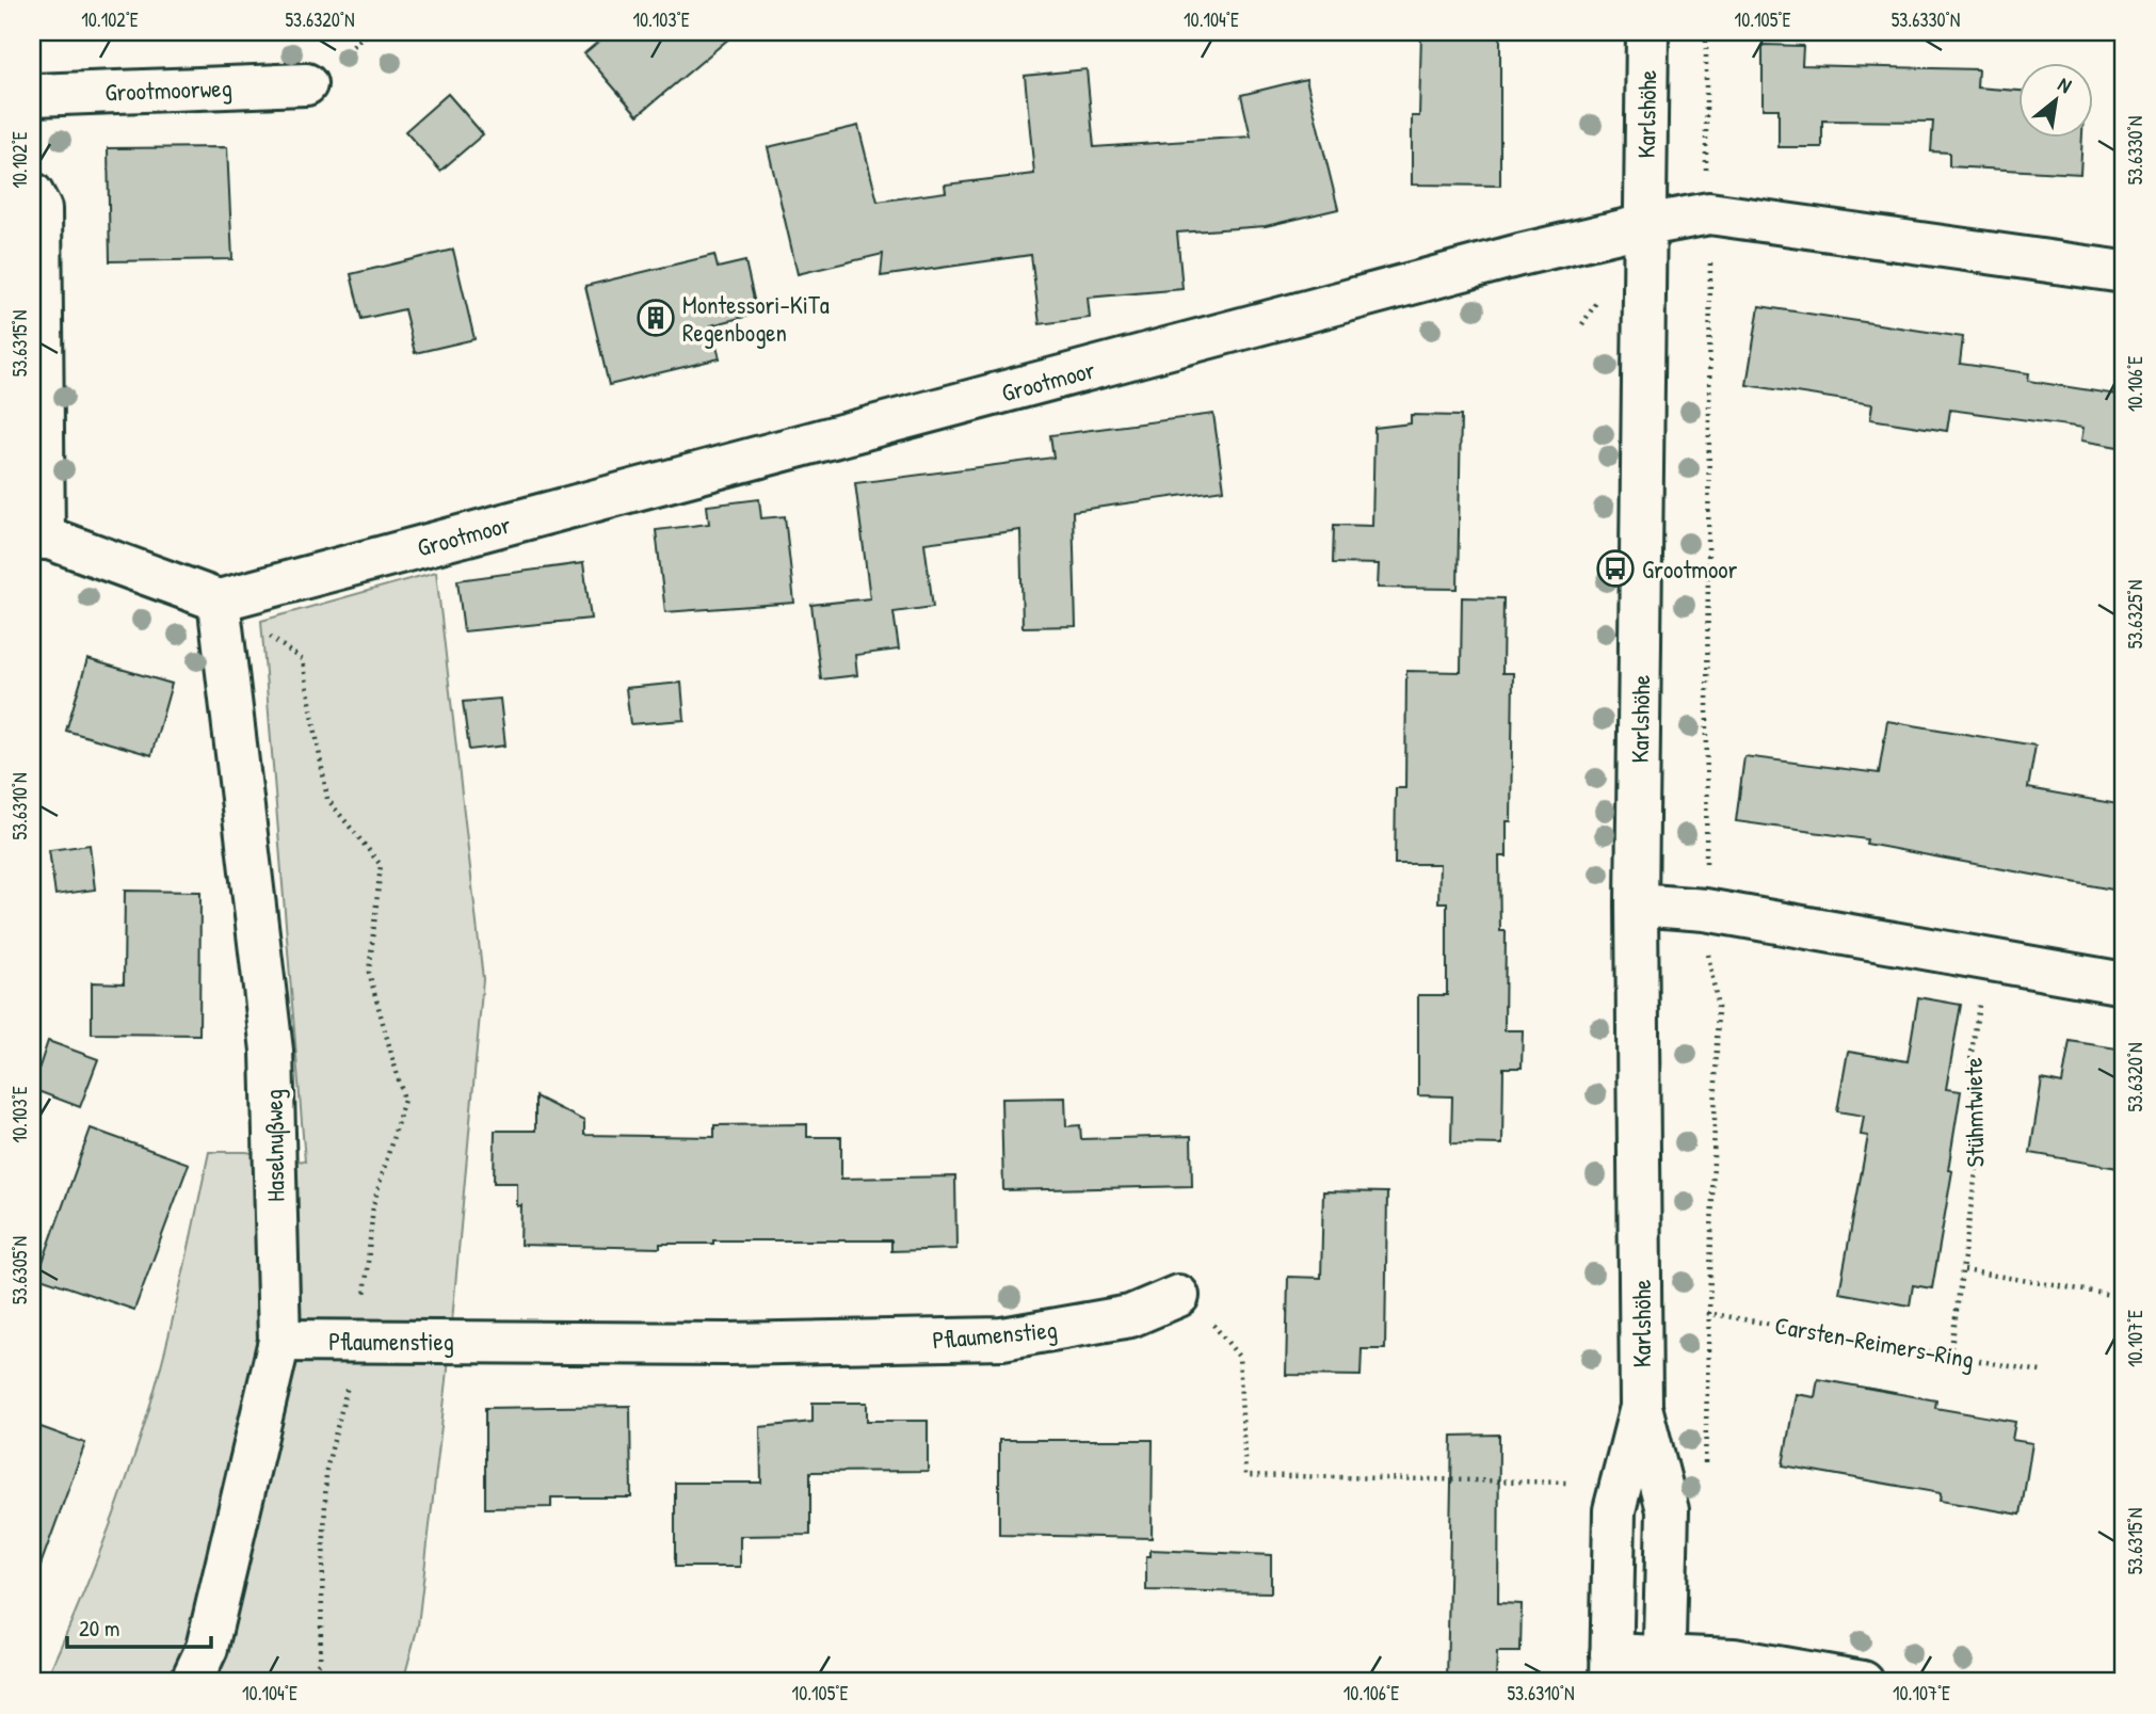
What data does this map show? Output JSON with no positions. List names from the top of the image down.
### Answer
{
  "streets": {
    "street": [
      "Grootmoorweg",
      "Karlshöhe",
      "Grootmoor",
      "Haselnußweg",
      "Pflaumenstieg"
    ],
    "path": ["Stühmtwiete", "Carsten-Reimers-Ring"]
  },
  "crossings": [
    ["Karlshöhe", "Grootmoor"],
    ["Grootmoor", "Haselnußweg"],
    ["Stühmtwiete", "Carsten-Reimers-Ring"],
    ["Haselnußweg", "Pflaumenstieg"]
  ],
  "places": {
    "building": ["Montessori-KiTa Regenbogen"],
    "bus stop": ["Grootmoor"]
  },
  "scale_bar": "20 m",
  "north": "top right",
  "coordinates": [
    "10.102°E",
    "53.6320°N",
    "10.103°E",
    "10.104°E",
    "10.105°E",
    "53.6330°N",
    "53.6315°N",
    "10.106°E",
    "53.6325°N",
    "53.6310°N",
    "53.6305°N",
    "10.107°E"
  ]
}
